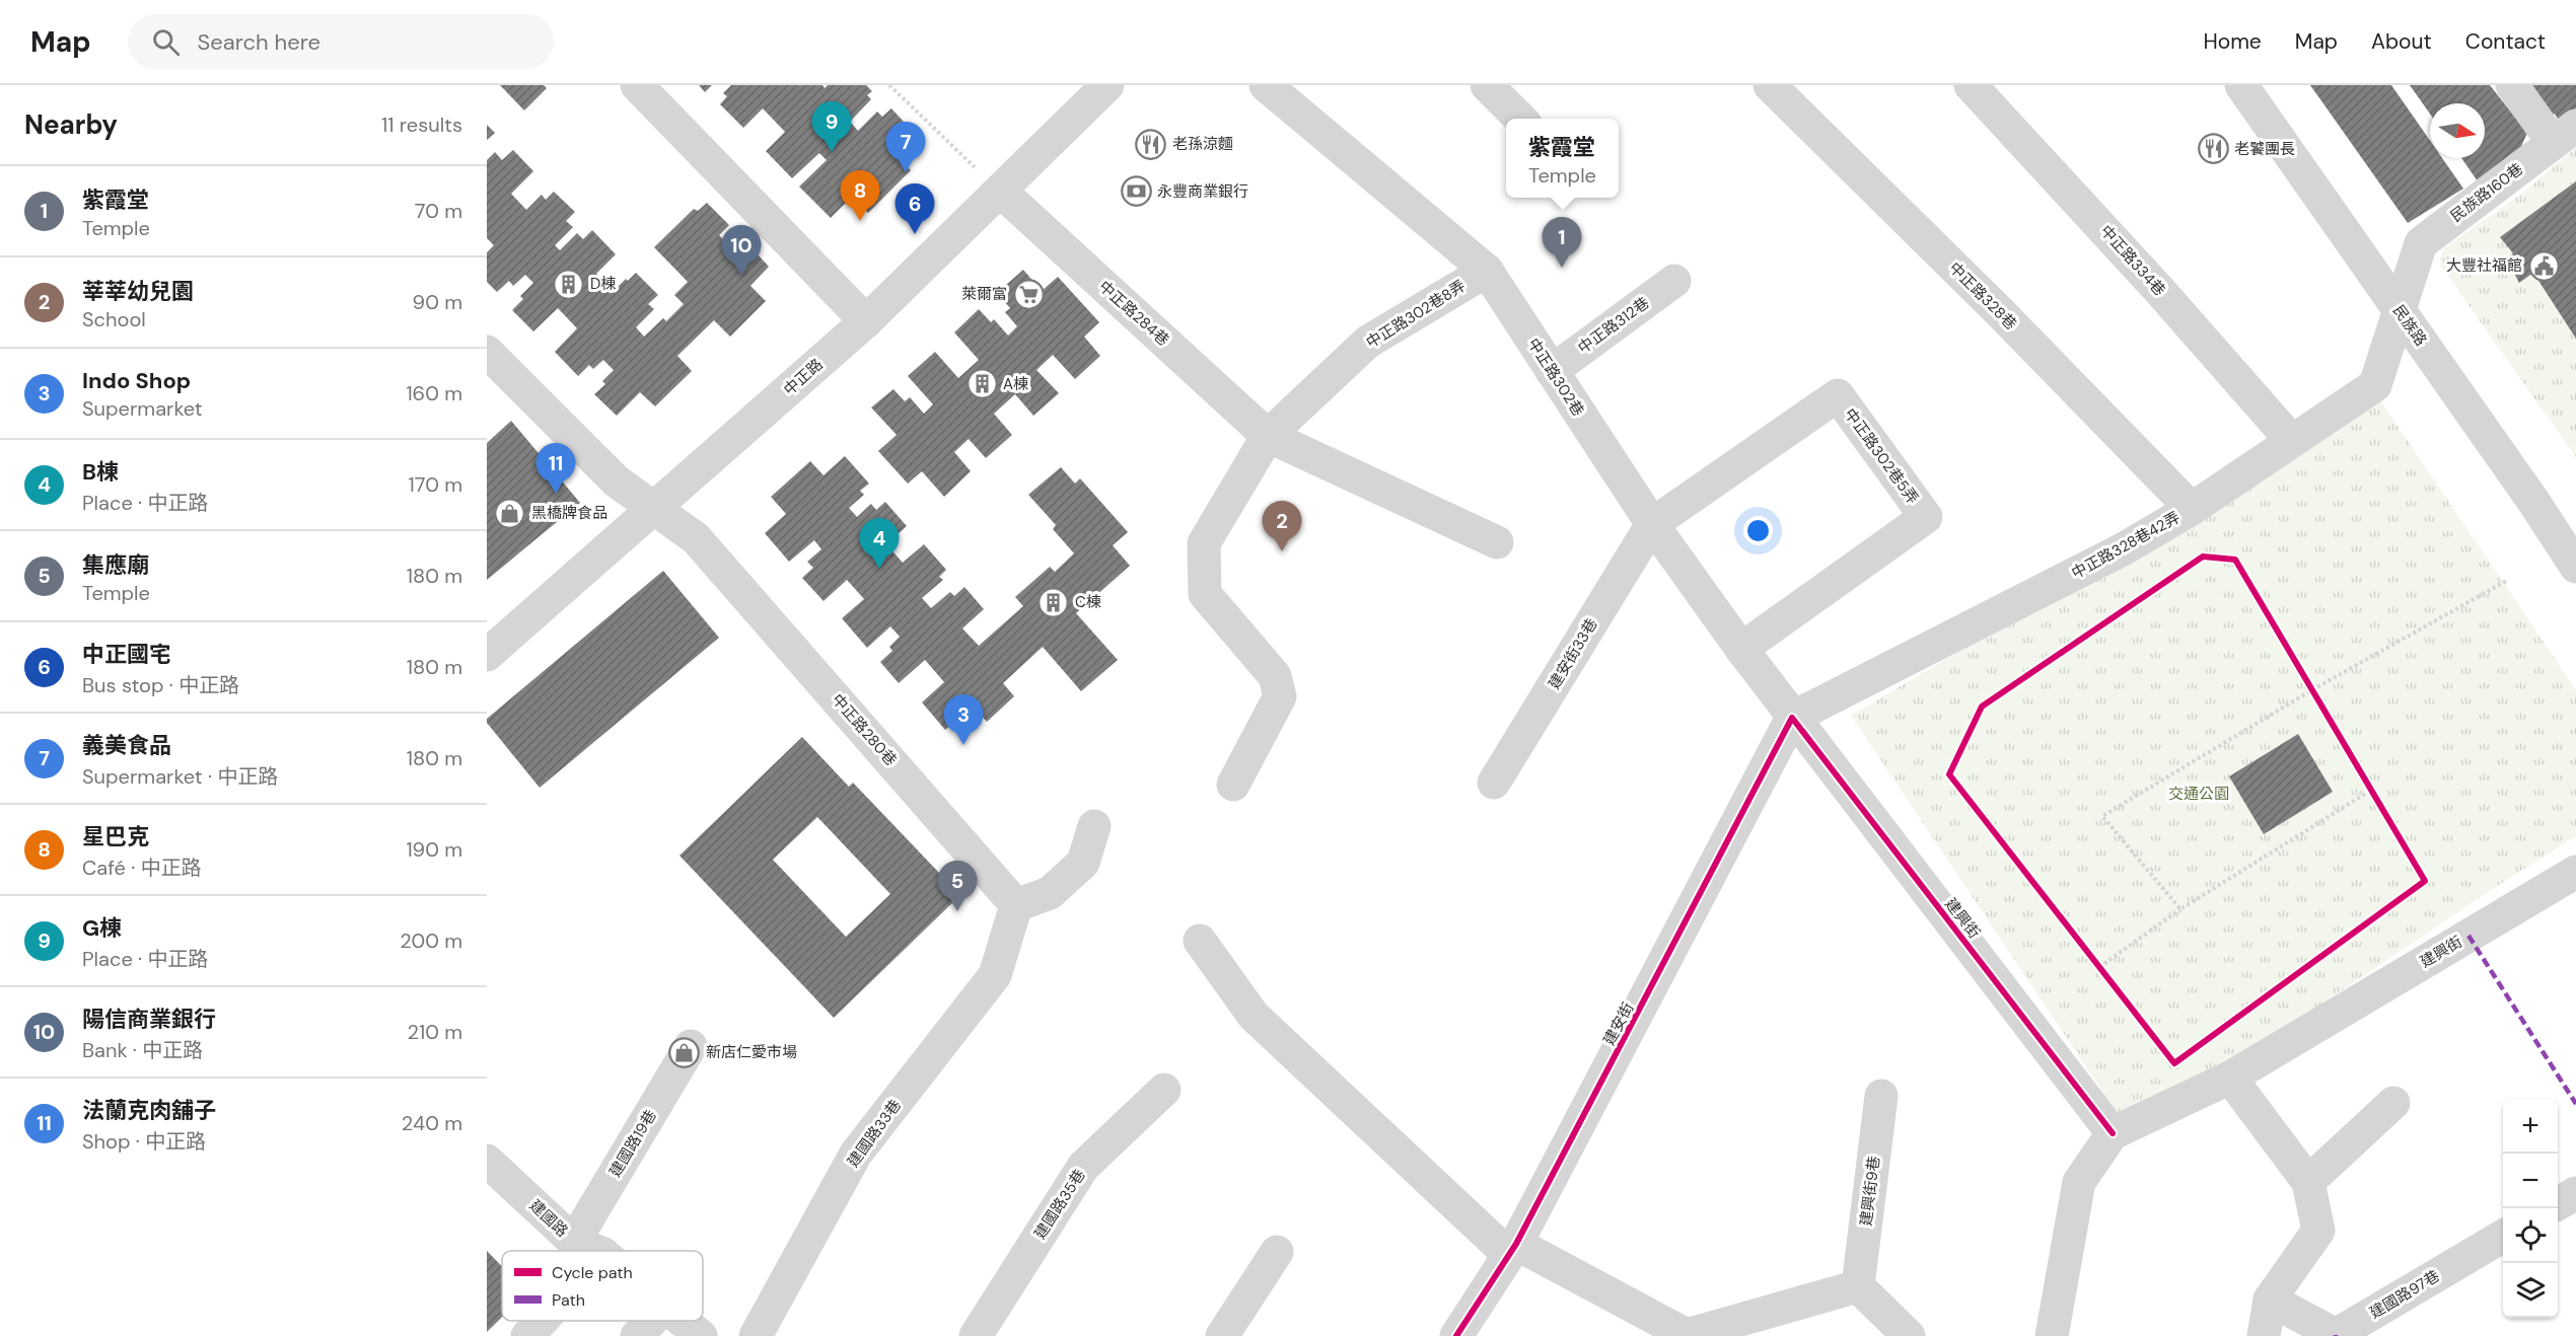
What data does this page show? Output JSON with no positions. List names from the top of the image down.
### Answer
{
  "streets": {
    "street": [
      "民族路160巷",
      "中正路334巷",
      "中正路328巷",
      "中正路284巷",
      "中正路302巷8弄",
      "中正路312巷",
      "民族路",
      "中正路",
      "中正路302巷",
      "中正路302巷5弄",
      "中正路328巷42弄",
      "建安街33巷",
      "中正路280巷",
      "建興街",
      "建安街",
      "建國路33巷",
      "建國路19巷",
      "建興街9巷",
      "建國路35巷",
      "建國路",
      "建國路97巷"
    ]
  },
  "crossings": [
    ["民族路160巷", "民族路"],
    ["民族路160巷", "中正路328巷42弄"],
    ["中正路334巷", "中正路328巷42弄"],
    ["中正路328巷", "中正路328巷42弄"],
    ["中正路284巷", "中正路302巷8弄"],
    ["中正路284巷", "中正路"],
    ["中正路302巷8弄", "中正路302巷"],
    ["中正路312巷", "中正路302巷"],
    ["民族路", "中正路328巷42弄"],
    ["中正路", "中正路280巷"],
    ["中正路302巷", "中正路302巷5弄"],
    ["中正路302巷", "中正路328巷42弄"],
    ["中正路302巷", "建安街33巷"],
    ["中正路302巷", "建興街"],
    ["中正路302巷", "建安街"],
    ["中正路302巷5弄", "建安街33巷"],
    ["中正路328巷42弄", "建興街"],
    ["中正路328巷42弄", "建安街"],
    ["中正路280巷", "建國路33巷"],
    ["建興街", "建安街"],
    ["建國路19巷", "建國路"]
  ],
  "parks": ["交通公園"],
  "places": {
    "restaurant": ["老孫涼麵", "老饕團長"],
    "bank": ["永豐商業銀行"],
    "public building": ["大豐社福館"],
    "building": ["D棟", "A棟", "C棟"],
    "supermarket": ["萊爾富"],
    "shop": ["黑橋牌食品", "新店仁愛市場"]
  },
  "legend": ["Cycle path", "Path"],
  "north": "right",
  "page": {
    "header": "Map",
    "search": "Search here",
    "nav": [
      "Home",
      "Map",
      "About",
      "Contact"
    ],
    "heading": ["Nearby", "11 results"],
    "pins": [
      "9",
      "7",
      "8",
      "6",
      "1",
      "10",
      "11",
      "2",
      "4",
      "3",
      "5"
    ],
    "popup": ["紫霞堂", "Temple"],
    "list": [
      {
        "mark": "1",
        "name": "紫霞堂",
        "note": "Temple",
        "value": "70 m"
      },
      {
        "mark": "2",
        "name": "莘莘幼兒園",
        "note": "School",
        "value": "90 m"
      },
      {
        "mark": "3",
        "name": "Indo Shop",
        "note": "Supermarket",
        "value": "160 m"
      },
      {
        "mark": "4",
        "name": "B棟",
        "note": "Place · 中正路",
        "value": "170 m"
      },
      {
        "mark": "5",
        "name": "集應廟",
        "note": "Temple",
        "value": "180 m"
      },
      {
        "mark": "6",
        "name": "中正國宅",
        "note": "Bus stop · 中正路",
        "value": "180 m"
      },
      {
        "mark": "7",
        "name": "義美食品",
        "note": "Supermarket · 中正路",
        "value": "180 m"
      },
      {
        "mark": "8",
        "name": "星巴克",
        "note": "Café · 中正路",
        "value": "190 m"
      },
      {
        "mark": "9",
        "name": "G棟",
        "note": "Place · 中正路",
        "value": "200 m"
      },
      {
        "mark": "10",
        "name": "陽信商業銀行",
        "note": "Bank · 中正路",
        "value": "210 m"
      },
      {
        "mark": "11",
        "name": "法蘭克肉舖子",
        "note": "Shop · 中正路",
        "value": "240 m"
      }
    ],
    "map_buttons": ["+", "−"]
  }
}
